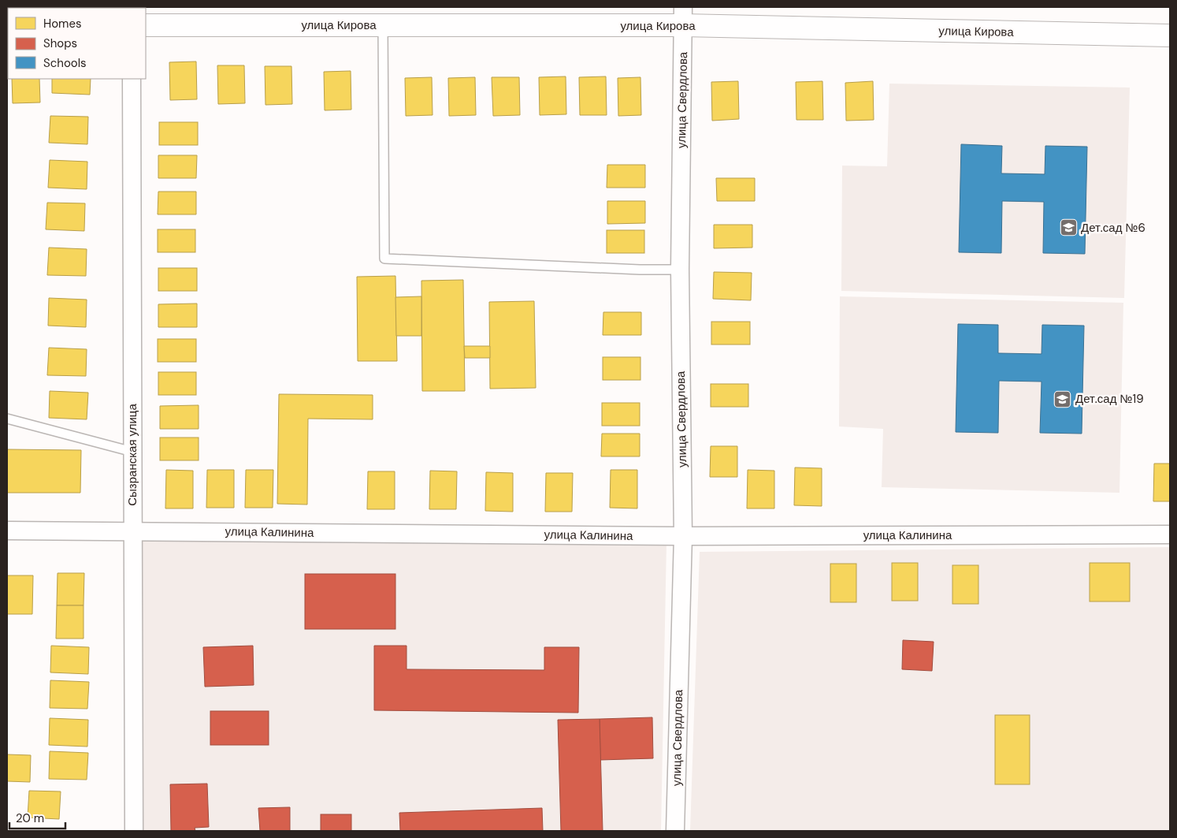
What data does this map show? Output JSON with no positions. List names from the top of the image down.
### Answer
{
  "streets": {
    "street": [
      "улица Кирова",
      "улица Свердлова",
      "Сызранская улица",
      "улица Калинина"
    ]
  },
  "crossings": [
    ["улица Кирова", "улица Свердлова"],
    ["улица Свердлова", "улица Калинина"],
    ["Сызранская улица", "улица Калинина"]
  ],
  "places": {
    "school or university": ["Дет.сад №6", "Дет.сад №19"]
  },
  "legend": ["Homes", "Shops", "Schools"],
  "scale_bar": "20 m"
}
